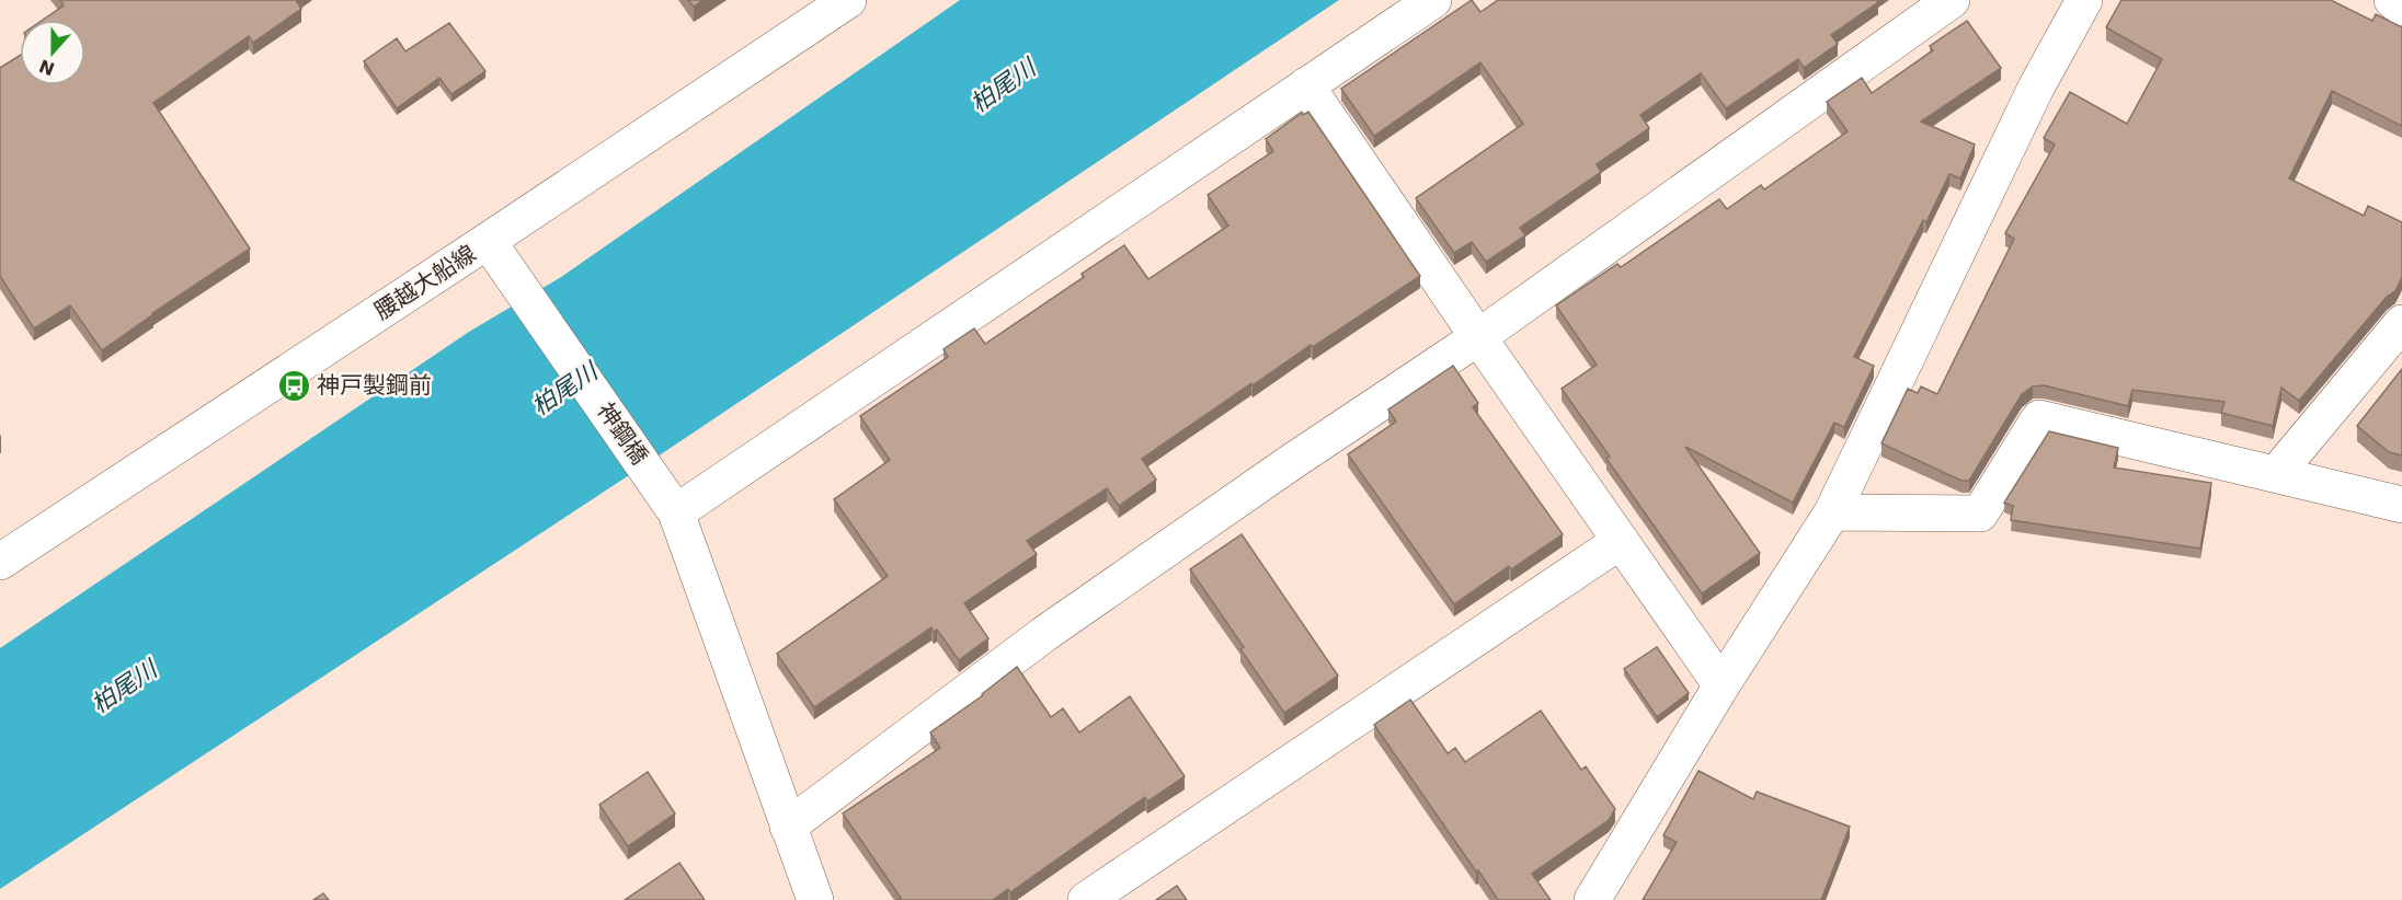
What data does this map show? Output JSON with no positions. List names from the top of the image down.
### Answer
{
  "streets": {
    "street": ["腰越大船線", "神鋼橋"]
  },
  "crossings": [
    ["腰越大船線", "神鋼橋"]
  ],
  "water": ["柏尾川"],
  "places": {
    "bus stop": ["神戸製鋼前"]
  },
  "north": "bottom"
}
